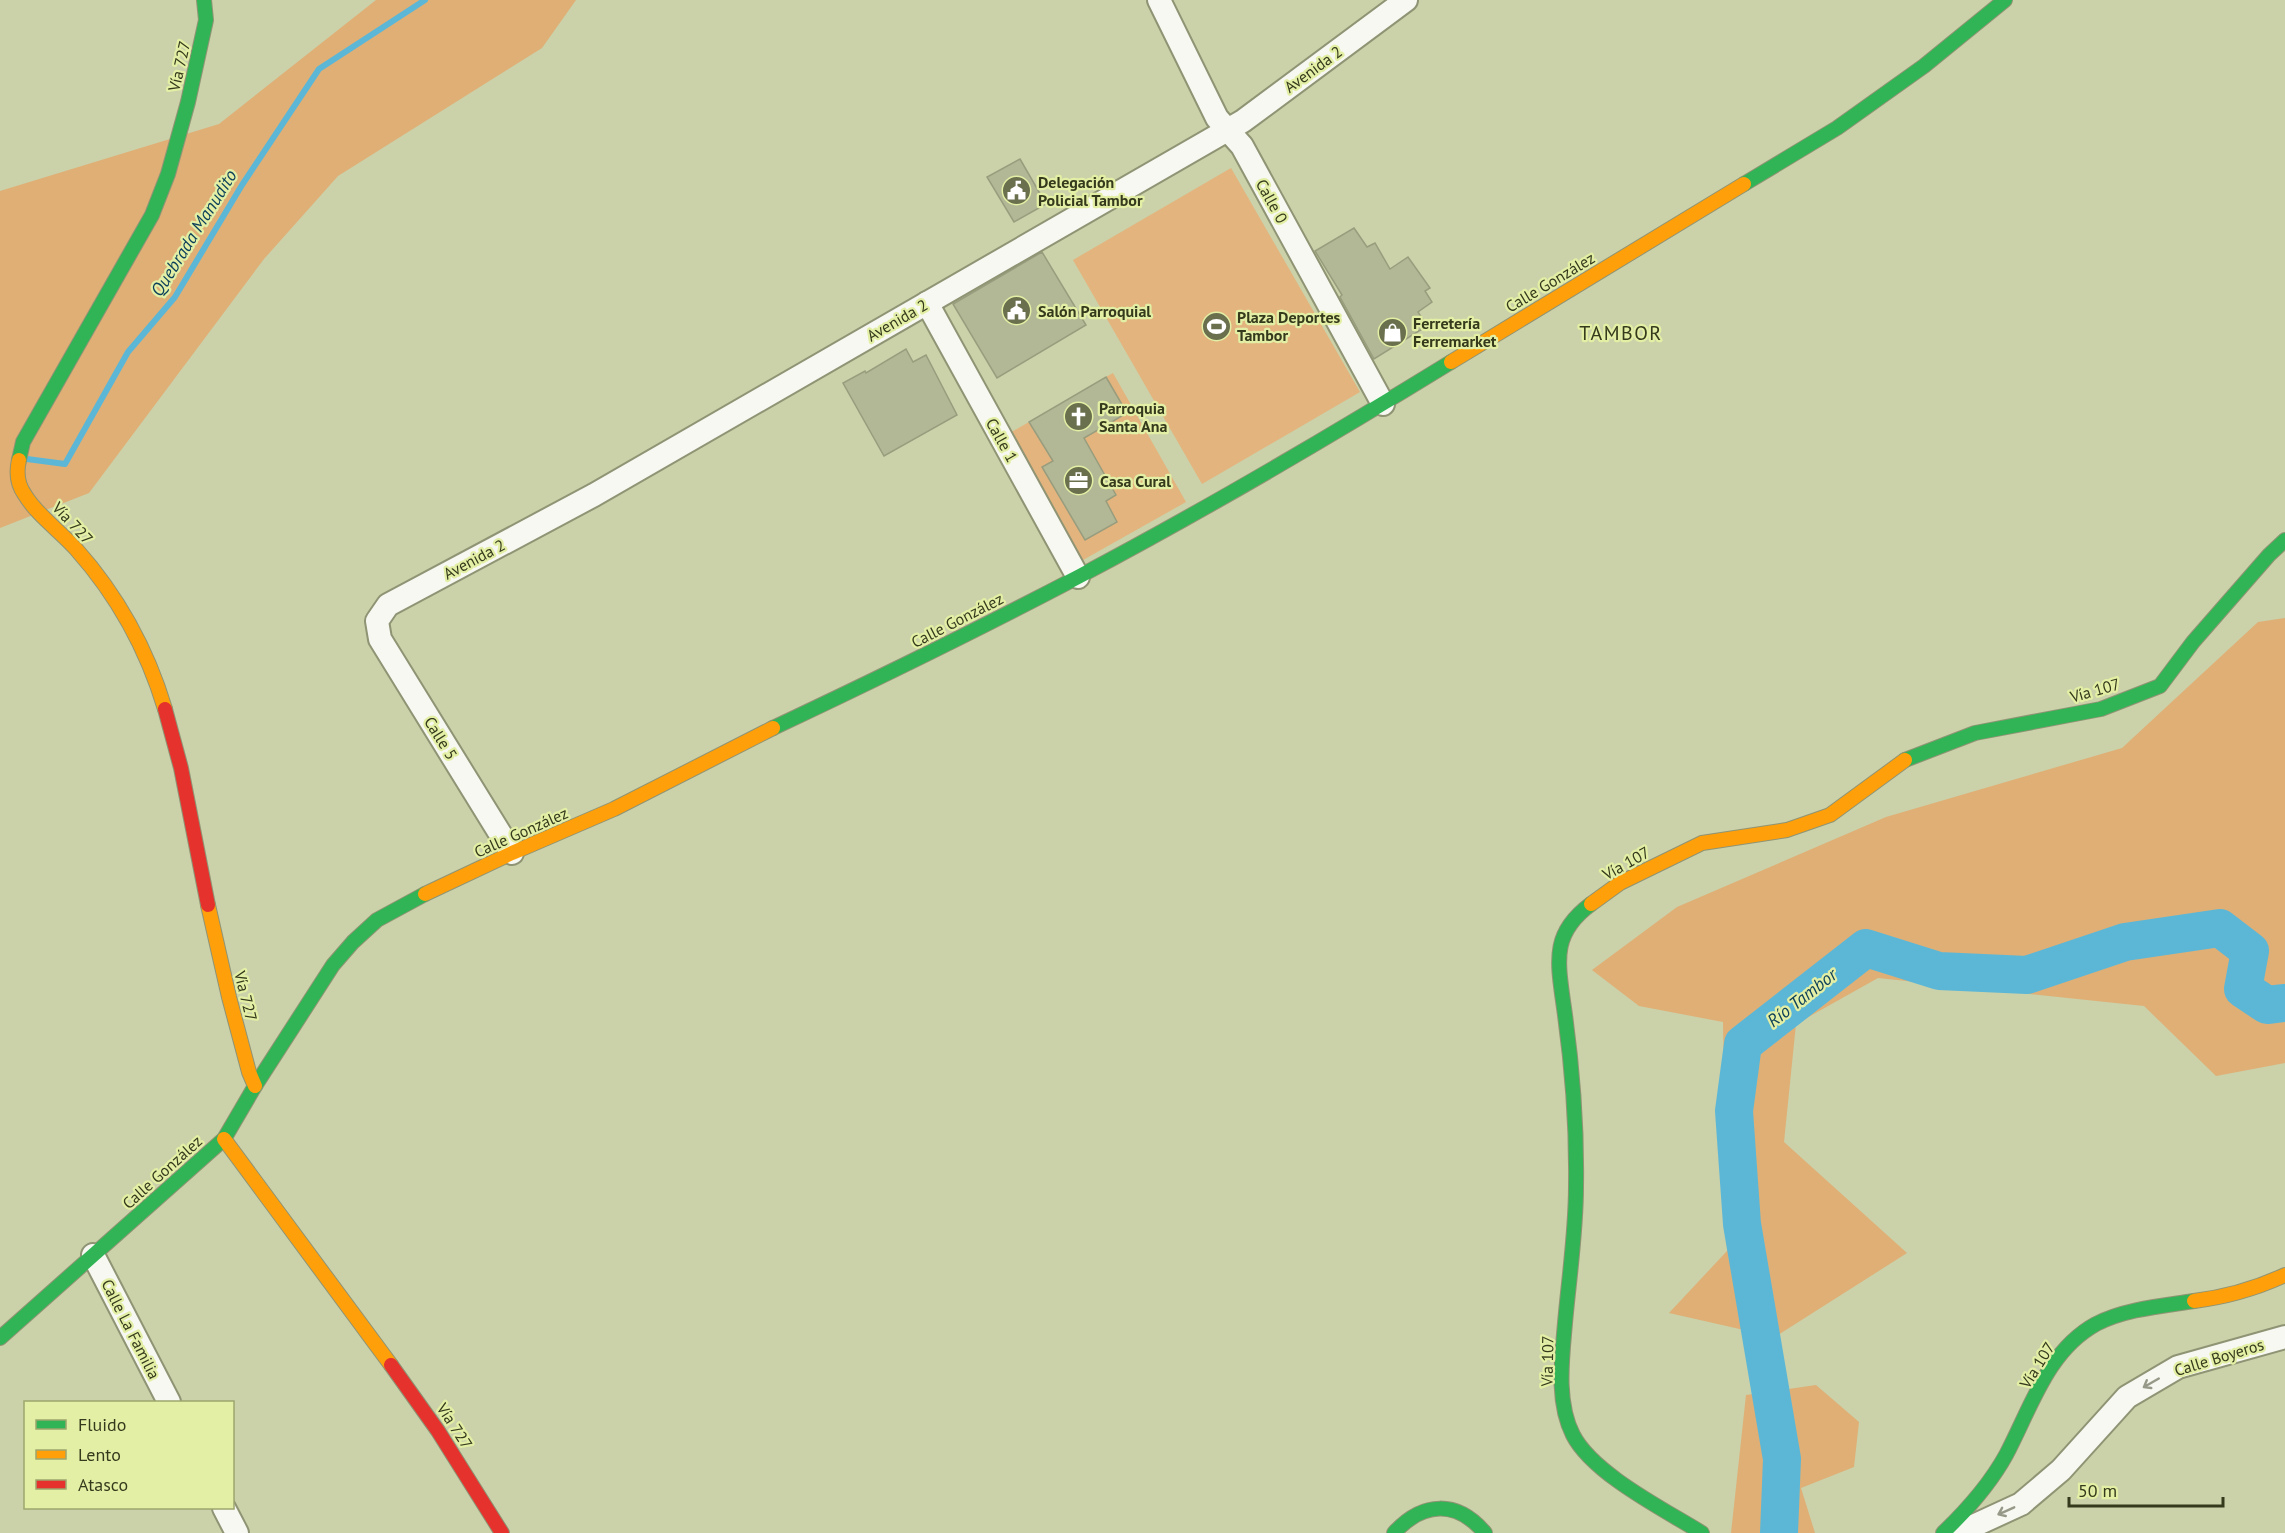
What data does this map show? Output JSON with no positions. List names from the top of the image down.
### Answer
{
  "streets": {
    "street": [
      "Vía 727",
      "Avenida 2",
      "Calle 0",
      "Calle González",
      "Calle 1",
      "Vía 107",
      "Calle 5",
      "Calle La Familia",
      "Calle Boyeros"
    ]
  },
  "crossings": [
    ["Vía 727", "Calle González"],
    ["Avenida 2", "Calle 0"],
    ["Avenida 2", "Calle 1"],
    ["Avenida 2", "Calle 5"],
    ["Calle 0", "Calle González"],
    ["Calle González", "Calle 1"],
    ["Calle González", "Calle 5"],
    ["Calle González", "Calle La Familia"]
  ],
  "one_way": ["Calle Boyeros"],
  "districts": ["TAMBOR"],
  "water": ["Quebrada Manudito", "Río Tambor"],
  "places": {
    "public building": ["Delegación Policial Tambor", "Salón Parroquial"],
    "sports": ["Plaza Deportes Tambor"],
    "shop": ["Ferretería Ferremarket"],
    "church": ["Parroquia Santa Ana"],
    "office": ["Casa Cural"]
  },
  "legend": ["Fluido", "Lento", "Atasco"],
  "scale_bar": "50 m"
}
